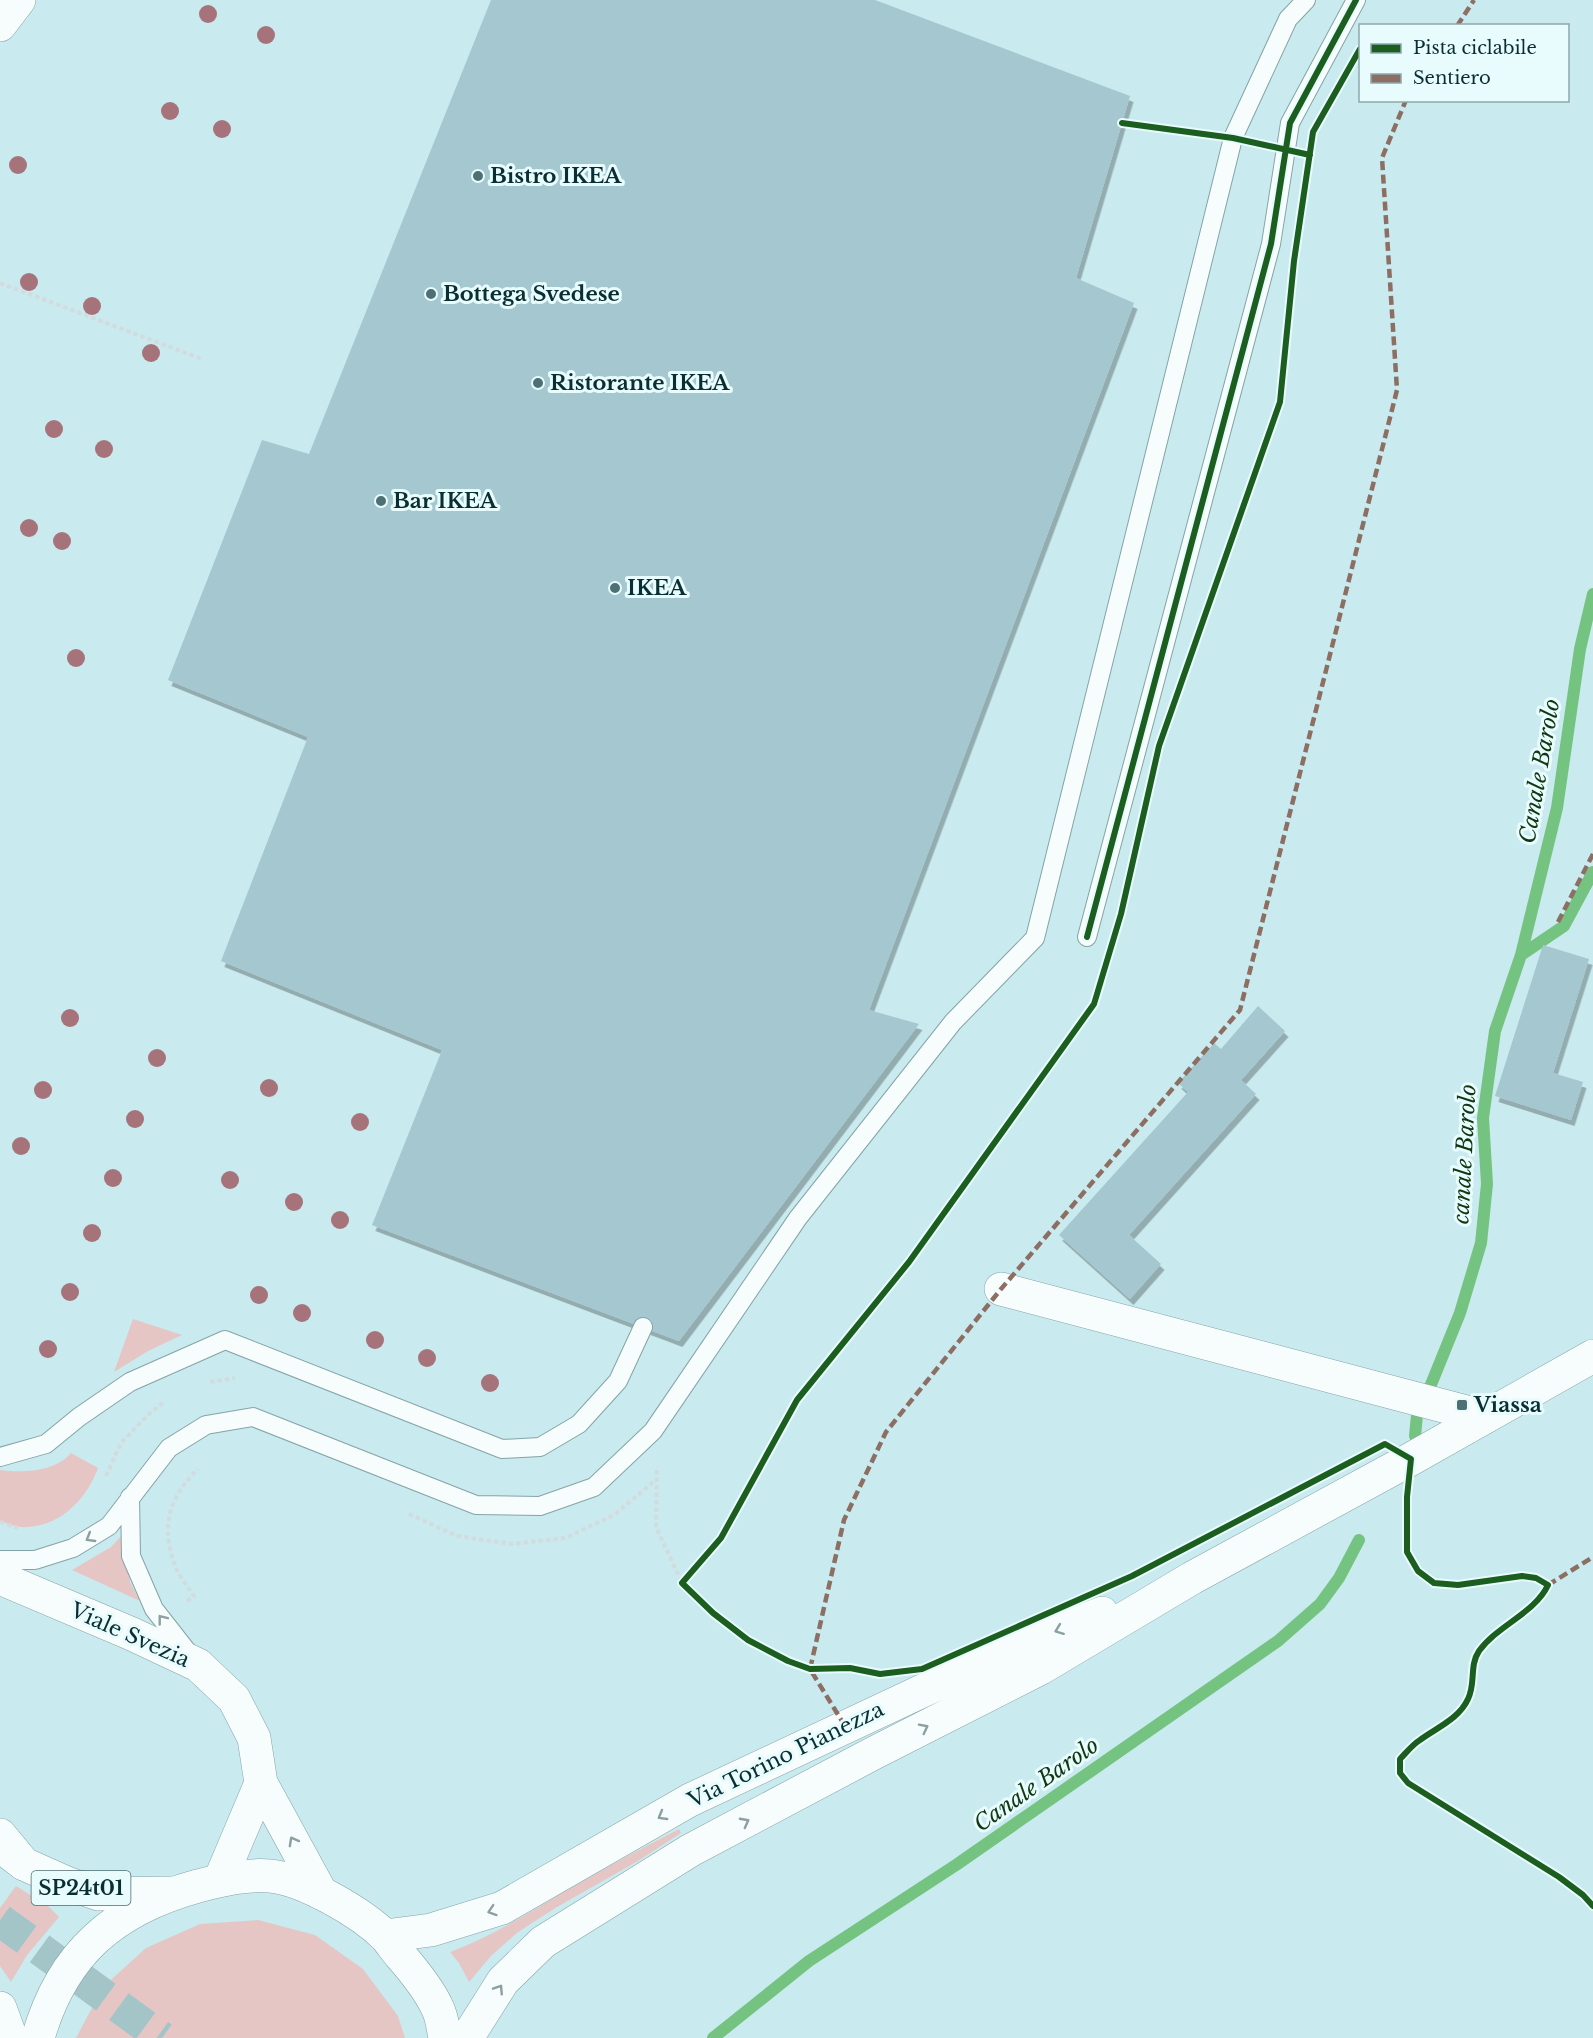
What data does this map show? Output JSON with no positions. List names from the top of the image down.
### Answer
{
  "streets": {
    "main road": ["Viale Svezia", "Via Torino Pianezza", "SP24t01"]
  },
  "water": ["Canale Barolo", "canale Barolo"],
  "places": {
    "other": [
      "Bistro IKEA",
      "Bottega Svedese",
      "Ristorante IKEA",
      "Bar IKEA",
      "IKEA"
    ],
    "transit": ["Viassa"]
  },
  "legend": ["Pista ciclabile", "Sentiero"]
}
